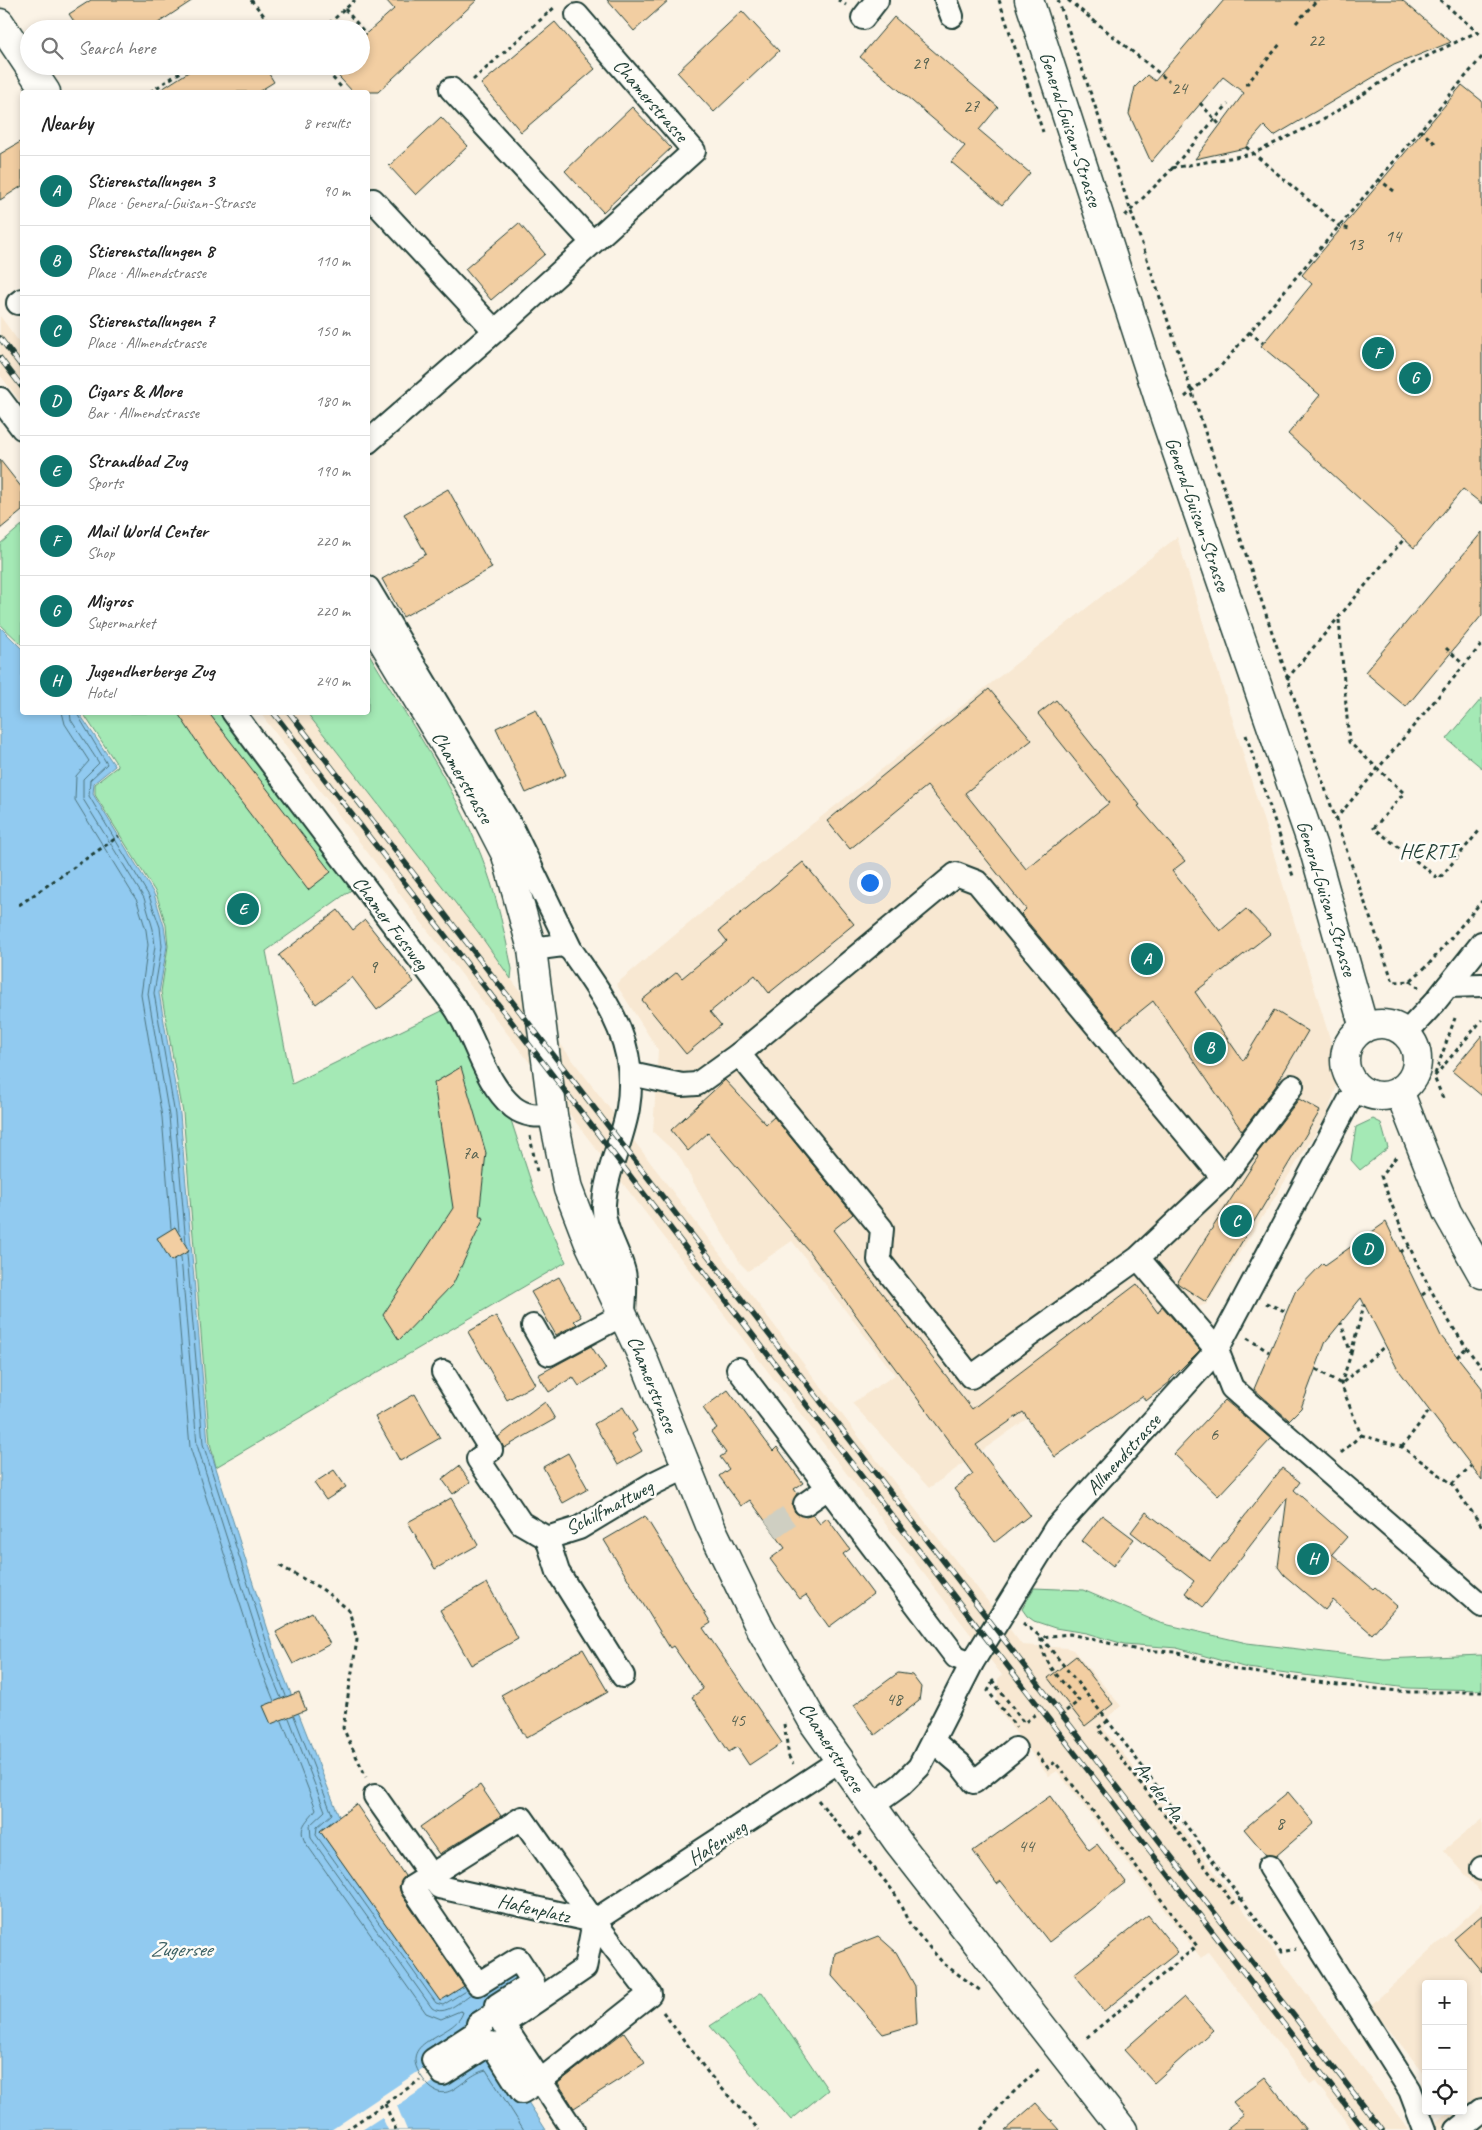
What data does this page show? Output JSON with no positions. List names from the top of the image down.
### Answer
{
  "streets": {
    "main road": ["Chamerstrasse", "General-Guisan-Strasse"],
    "street": [
      "Chamer Fussweg",
      "Allmendstrasse",
      "Schilfmattweg",
      "Hafenweg",
      "Hafenplatz"
    ],
    "path": ["An der Aa"]
  },
  "crossings": [
    ["Chamerstrasse", "Chamer Fussweg"],
    ["Chamerstrasse", "Allmendstrasse"],
    ["Chamerstrasse", "Schilfmattweg"],
    ["Chamerstrasse", "Hafenweg"],
    ["General-Guisan-Strasse", "Allmendstrasse"],
    ["Allmendstrasse", "An der Aa"],
    ["Hafenweg", "Hafenplatz"]
  ],
  "districts": ["HERTI"],
  "water": ["Zugersee"],
  "house_numbers": [
    "22",
    "29",
    "24",
    "27",
    "14",
    "13",
    "9",
    "7a",
    "6",
    "48",
    "45",
    "8",
    "44"
  ],
  "page": {
    "search": "Search here",
    "heading": ["Nearby", "8 results"],
    "list": [
      {
        "mark": "A",
        "name": "Stierenstallungen 3",
        "note": "Place · General-Guisan-Strasse",
        "value": "90 m"
      },
      {
        "mark": "B",
        "name": "Stierenstallungen 8",
        "note": "Place · Allmendstrasse",
        "value": "110 m"
      },
      {
        "mark": "C",
        "name": "Stierenstallungen 7",
        "note": "Place · Allmendstrasse",
        "value": "150 m"
      },
      {
        "mark": "D",
        "name": "Cigars & More",
        "note": "Bar · Allmendstrasse",
        "value": "180 m"
      },
      {
        "mark": "E",
        "name": "Strandbad Zug",
        "note": "Sports",
        "value": "190 m"
      },
      {
        "mark": "F",
        "name": "Mail World Center",
        "note": "Shop",
        "value": "220 m"
      },
      {
        "mark": "G",
        "name": "Migros",
        "note": "Supermarket",
        "value": "220 m"
      },
      {
        "mark": "H",
        "name": "Jugendherberge Zug",
        "note": "Hotel",
        "value": "240 m"
      }
    ],
    "pins": [
      "F",
      "G",
      "E",
      "A",
      "B",
      "C",
      "D",
      "H"
    ],
    "map_buttons": ["+", "−"]
  }
}
